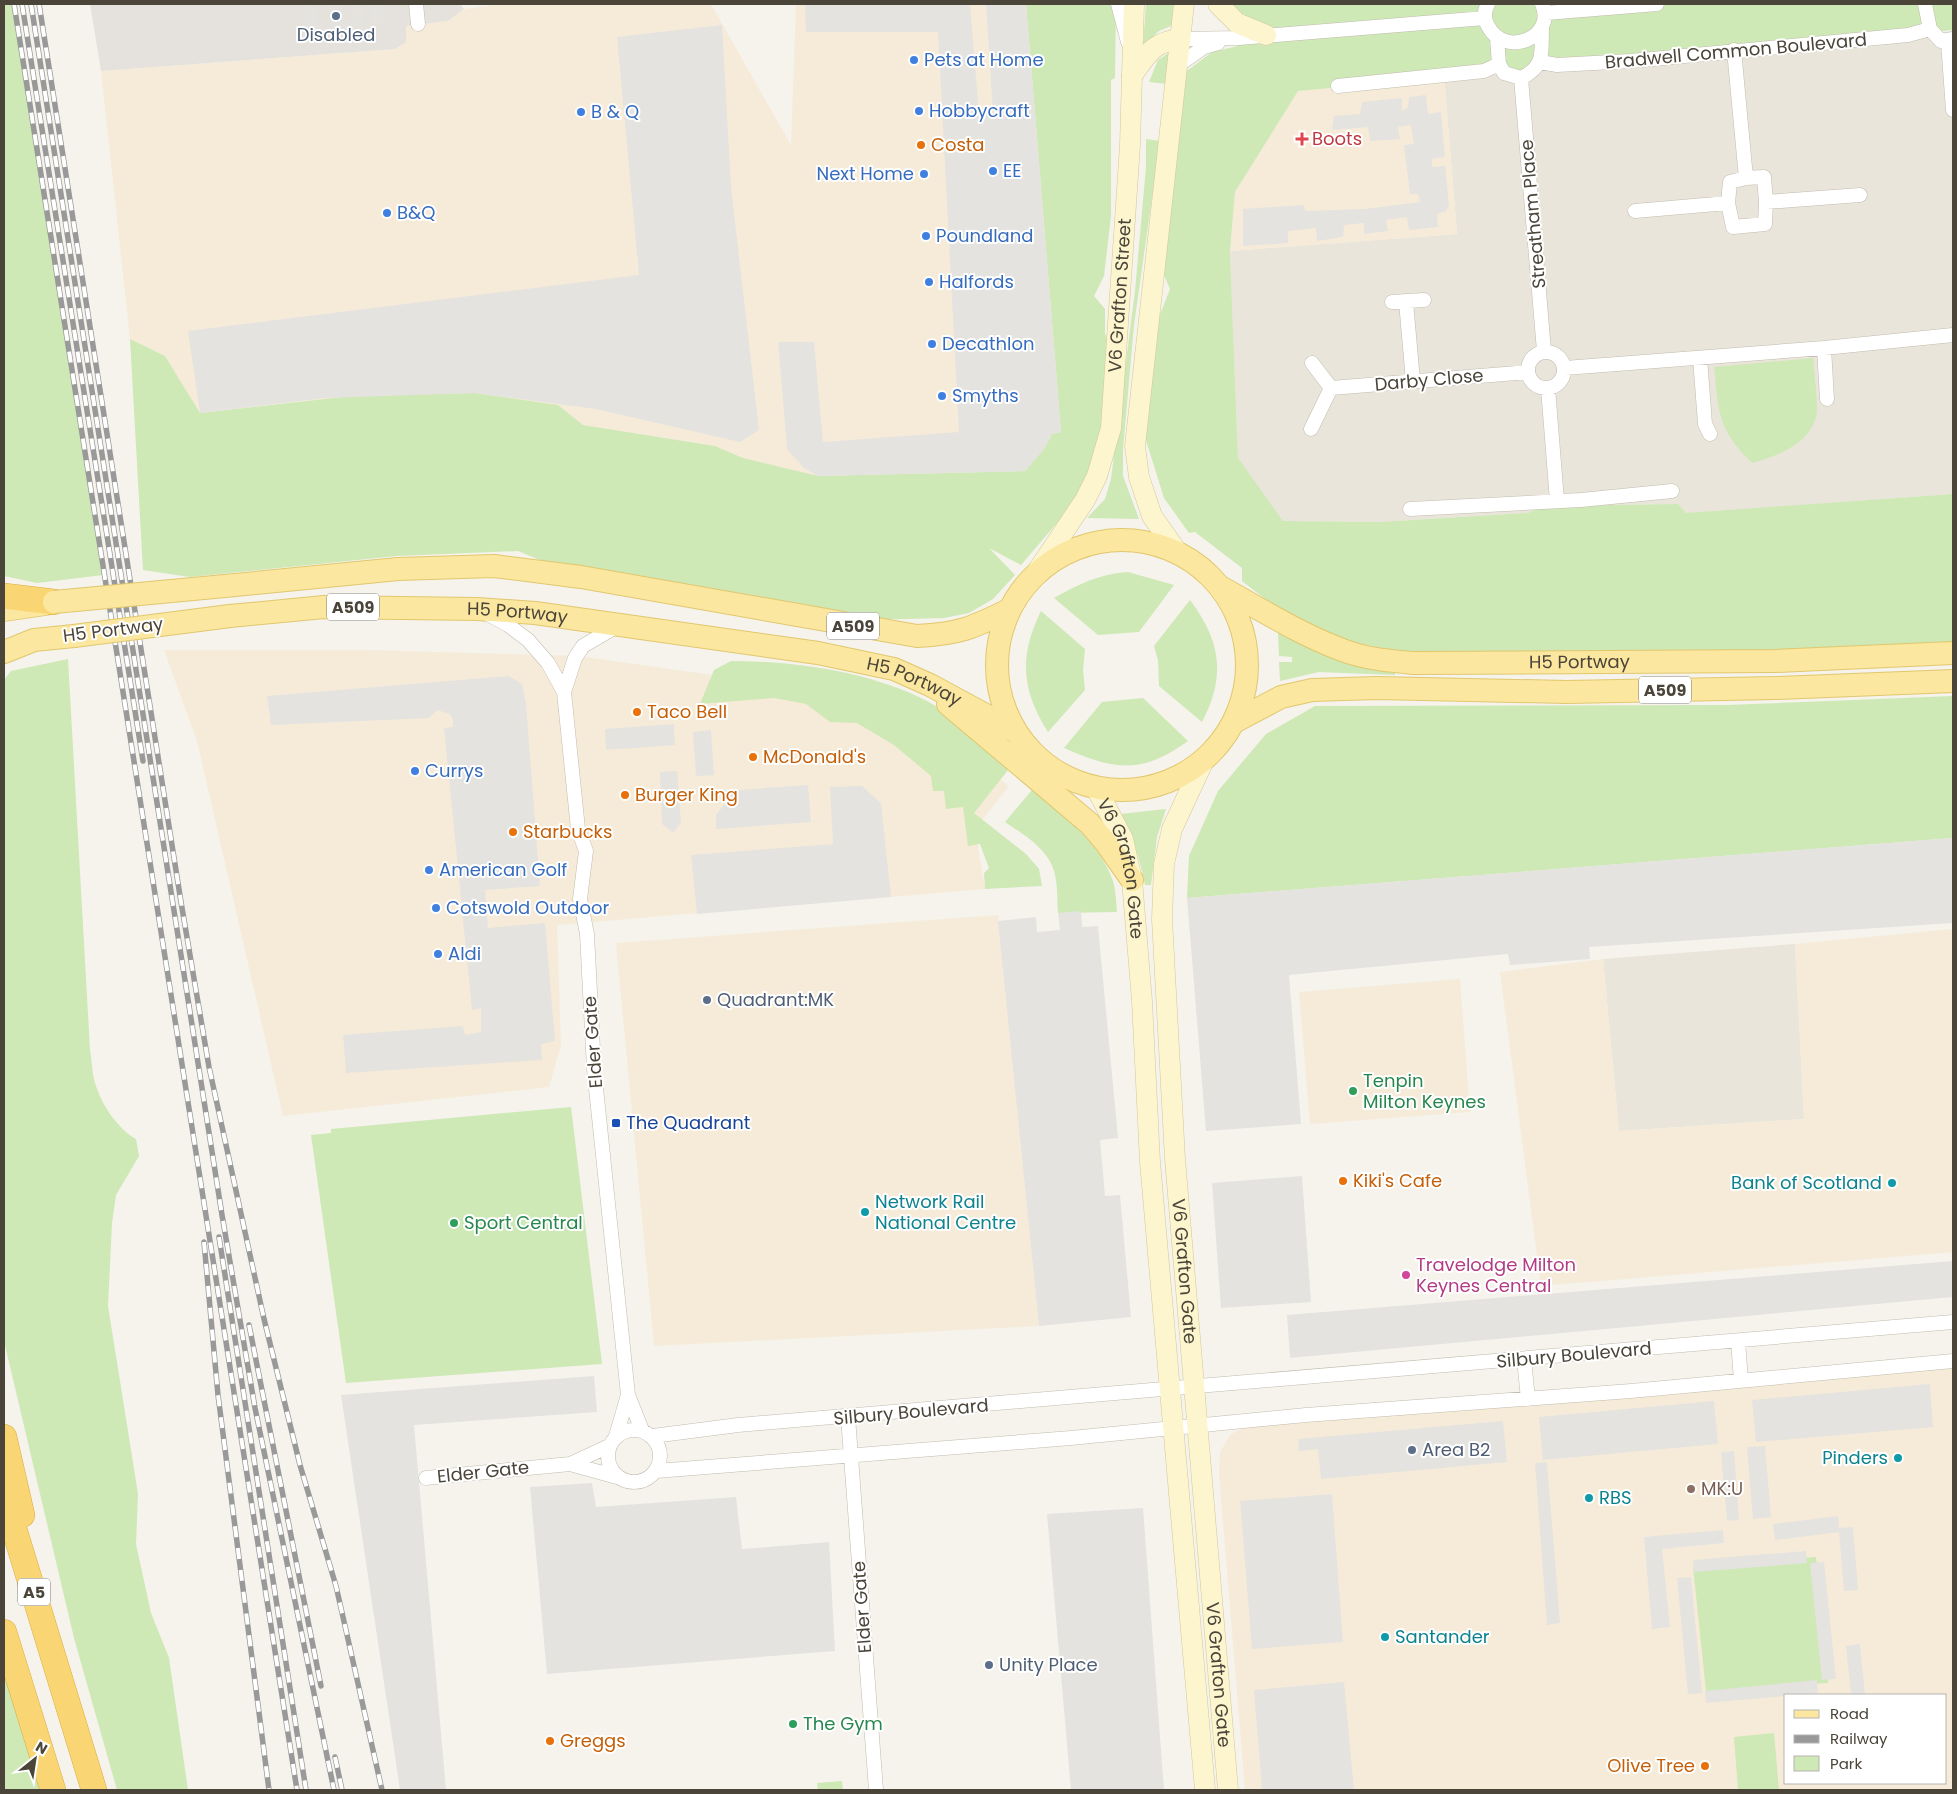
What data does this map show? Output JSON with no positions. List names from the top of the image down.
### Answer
{
  "streets": {
    "highway": ["A5"],
    "main road": ["A509", "H5 Portway"],
    "street": [
      "Bradwell Common Boulevard",
      "Streatham Place",
      "V6 Grafton Street",
      "Darby Close",
      "V6 Grafton Gate",
      "Elder Gate",
      "Silbury Boulevard"
    ]
  },
  "crossings": [
    ["Streatham Place", "Darby Close"],
    ["V6 Grafton Street", "A509"],
    ["A509", "H5 Portway"],
    ["A509", "V6 Grafton Gate"],
    ["H5 Portway", "Elder Gate"],
    ["V6 Grafton Gate", "Silbury Boulevard"],
    ["Elder Gate", "Silbury Boulevard"]
  ],
  "places": {
    "other": [
      "Disabled",
      "Pets at Home",
      "Hobbycraft",
      "B & Q",
      "Costa",
      "EE",
      "Next Home",
      "B&Q",
      "Poundland",
      "Halfords",
      "Decathlon",
      "Smyths",
      "Taco Bell",
      "McDonald's",
      "Currys",
      "Burger King",
      "Starbucks",
      "American Golf",
      "Cotswold Outdoor",
      "Aldi",
      "Quadrant:MK",
      "Tenpin Milton Keynes",
      "Kiki's Cafe",
      "Bank of Scotland",
      "Network Rail National Centre",
      "Sport Central",
      "Travelodge Milton Keynes Central",
      "Area B2",
      "Pinders",
      "MK:U",
      "RBS",
      "Santander",
      "Unity Place",
      "The Gym",
      "Greggs",
      "Olive Tree"
    ],
    "health": ["Boots"],
    "transit": ["The Quadrant"]
  },
  "legend": ["Road", "Railway", "Park"],
  "north": "top right"
}
